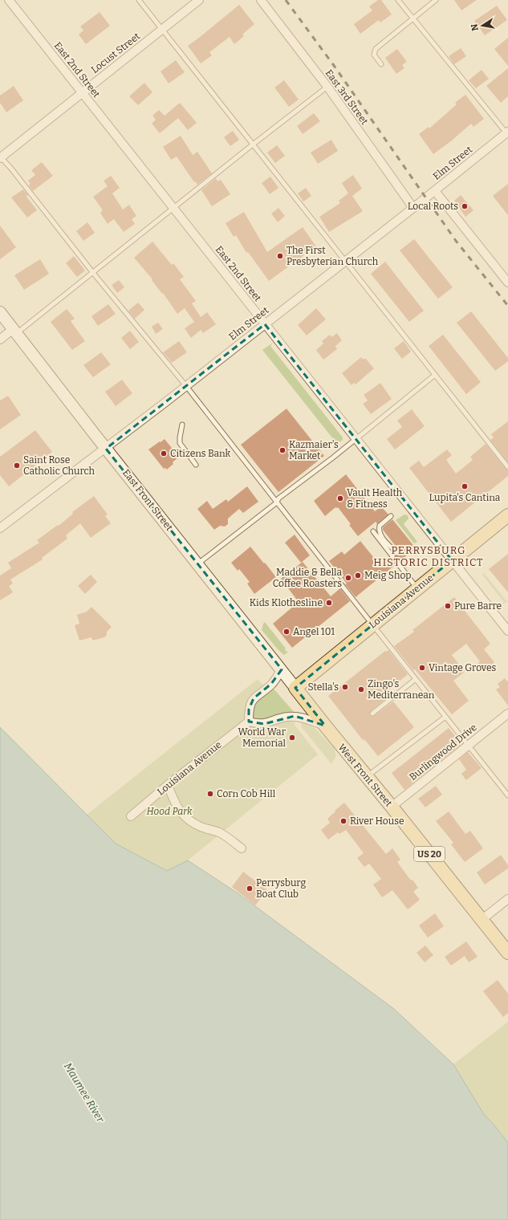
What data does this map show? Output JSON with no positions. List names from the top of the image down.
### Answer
{
  "streets": {
    "main road": [
      "East Front Street",
      "Louisiana Avenue",
      "West Front Street",
      "US 20"
    ],
    "street": [
      "Locust Street",
      "East 2nd Street",
      "East 3rd Street",
      "Elm Street",
      "Burlingwood Drive"
    ]
  },
  "crossings": [
    ["Locust Street", "East 2nd Street"],
    ["East 2nd Street", "Elm Street"],
    ["East 2nd Street", "Louisiana Avenue"],
    ["East 3rd Street", "Elm Street"],
    ["Elm Street", "East Front Street"],
    ["East Front Street", "Louisiana Avenue"],
    ["East Front Street", "West Front Street"],
    ["Louisiana Avenue", "West Front Street"],
    ["Burlingwood Drive", "West Front Street"]
  ],
  "districts": ["PERRYSBURG HISTORIC DISTRICT"],
  "water": ["Maumee River"],
  "parks": ["Hood Park"],
  "places": [
    "Local Roots",
    "The First Presbyterian Church",
    "Kazmaier's Market",
    "Citizens Bank",
    "Saint Rose Catholic Church",
    "Lupita's Cantina",
    "Vault Health & Fitness",
    "Meig Shop",
    "Maddie & Bella Coffee Roasters",
    "Kids Klothesline",
    "Pure Barre",
    "Angel 101",
    "Vintage Groves",
    "Stella's",
    "Zingo's Mediterranean",
    "World War Memorial",
    "Corn Cob Hill",
    "River House",
    "Perrysburg Boat Club"
  ],
  "north": "left"
}
